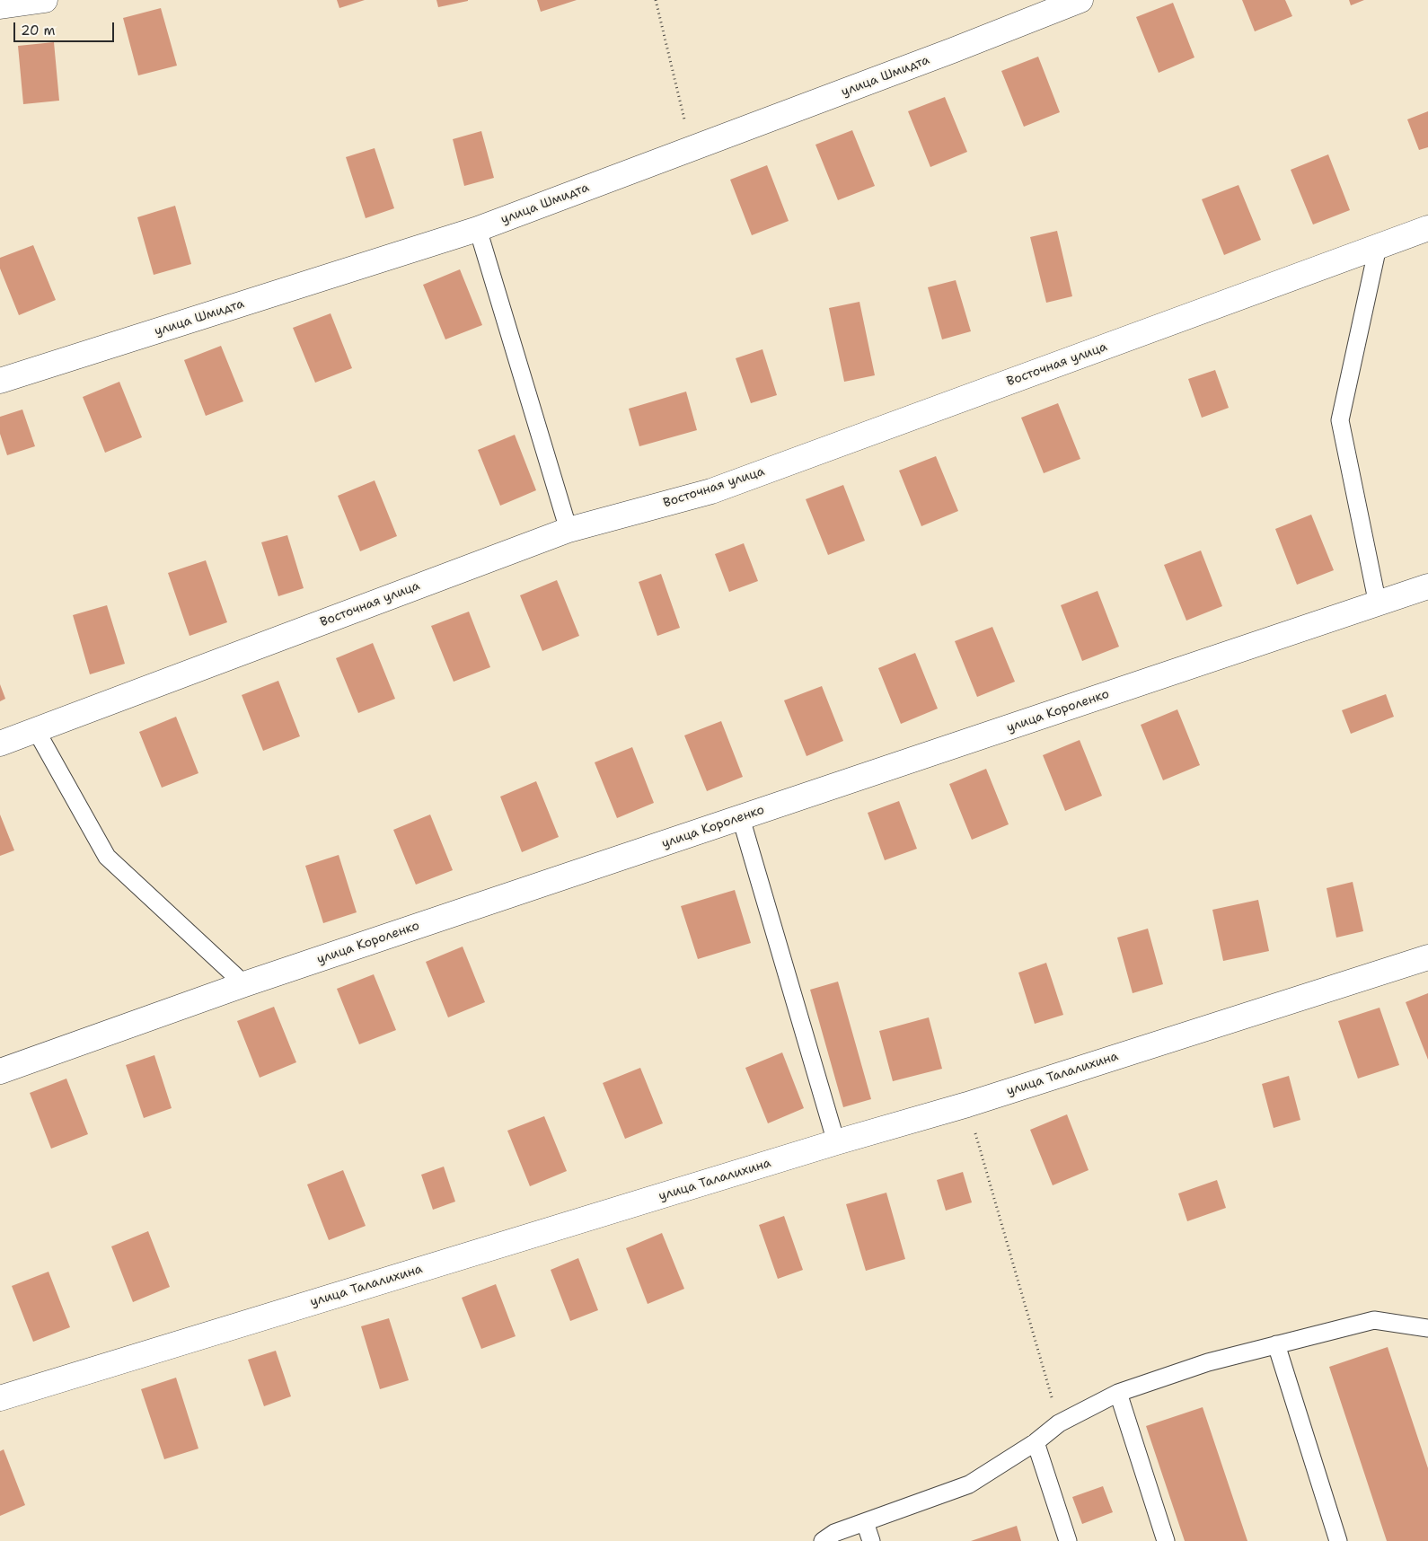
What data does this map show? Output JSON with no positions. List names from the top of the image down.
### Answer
{
  "streets": {
    "street": [
      "улица Шмидта",
      "Восточная улица",
      "улица Короленко",
      "улица Талалихина"
    ]
  },
  "scale_bar": "20 m"
}
